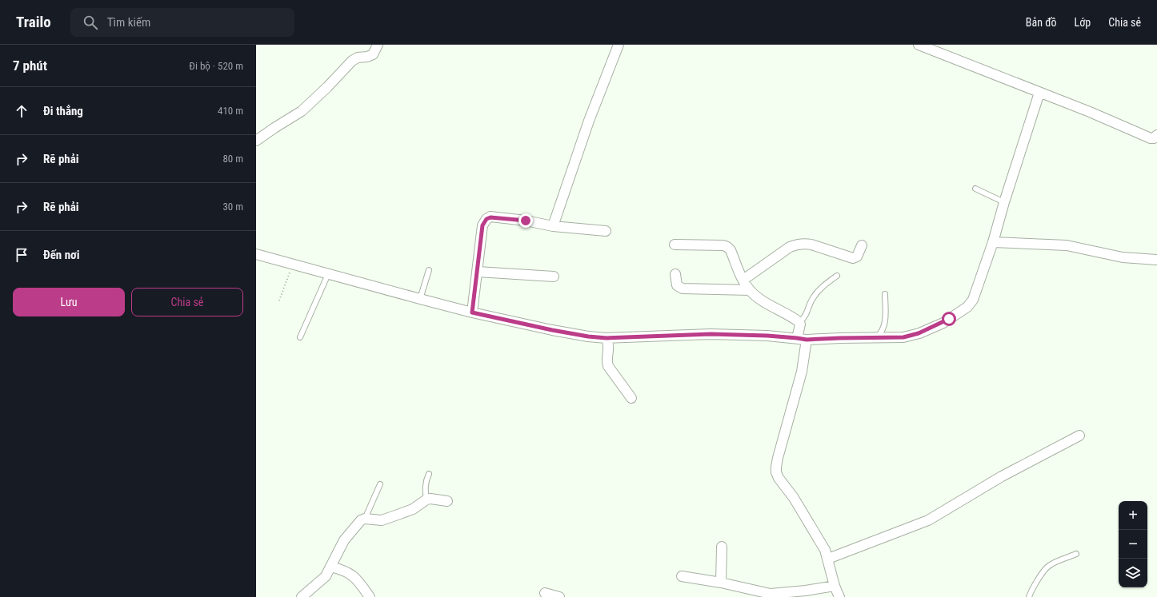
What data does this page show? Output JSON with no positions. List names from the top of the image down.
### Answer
{
  "page": {
    "header": "Trailo",
    "search": "Tìm kiếm",
    "nav": ["Bản đồ", "Lớp", "Chia sẻ"],
    "heading": ["7 phút", "Đi bộ · 520 m"],
    "list": [
      ["Đi thẳng", "410 m"],
      ["Rẽ phải", "80 m"],
      ["Rẽ phải", "30 m"],
      "Đến nơi"
    ],
    "buttons": ["Lưu", "Chia sẻ"],
    "map_buttons": ["+", "−"]
  }
}
